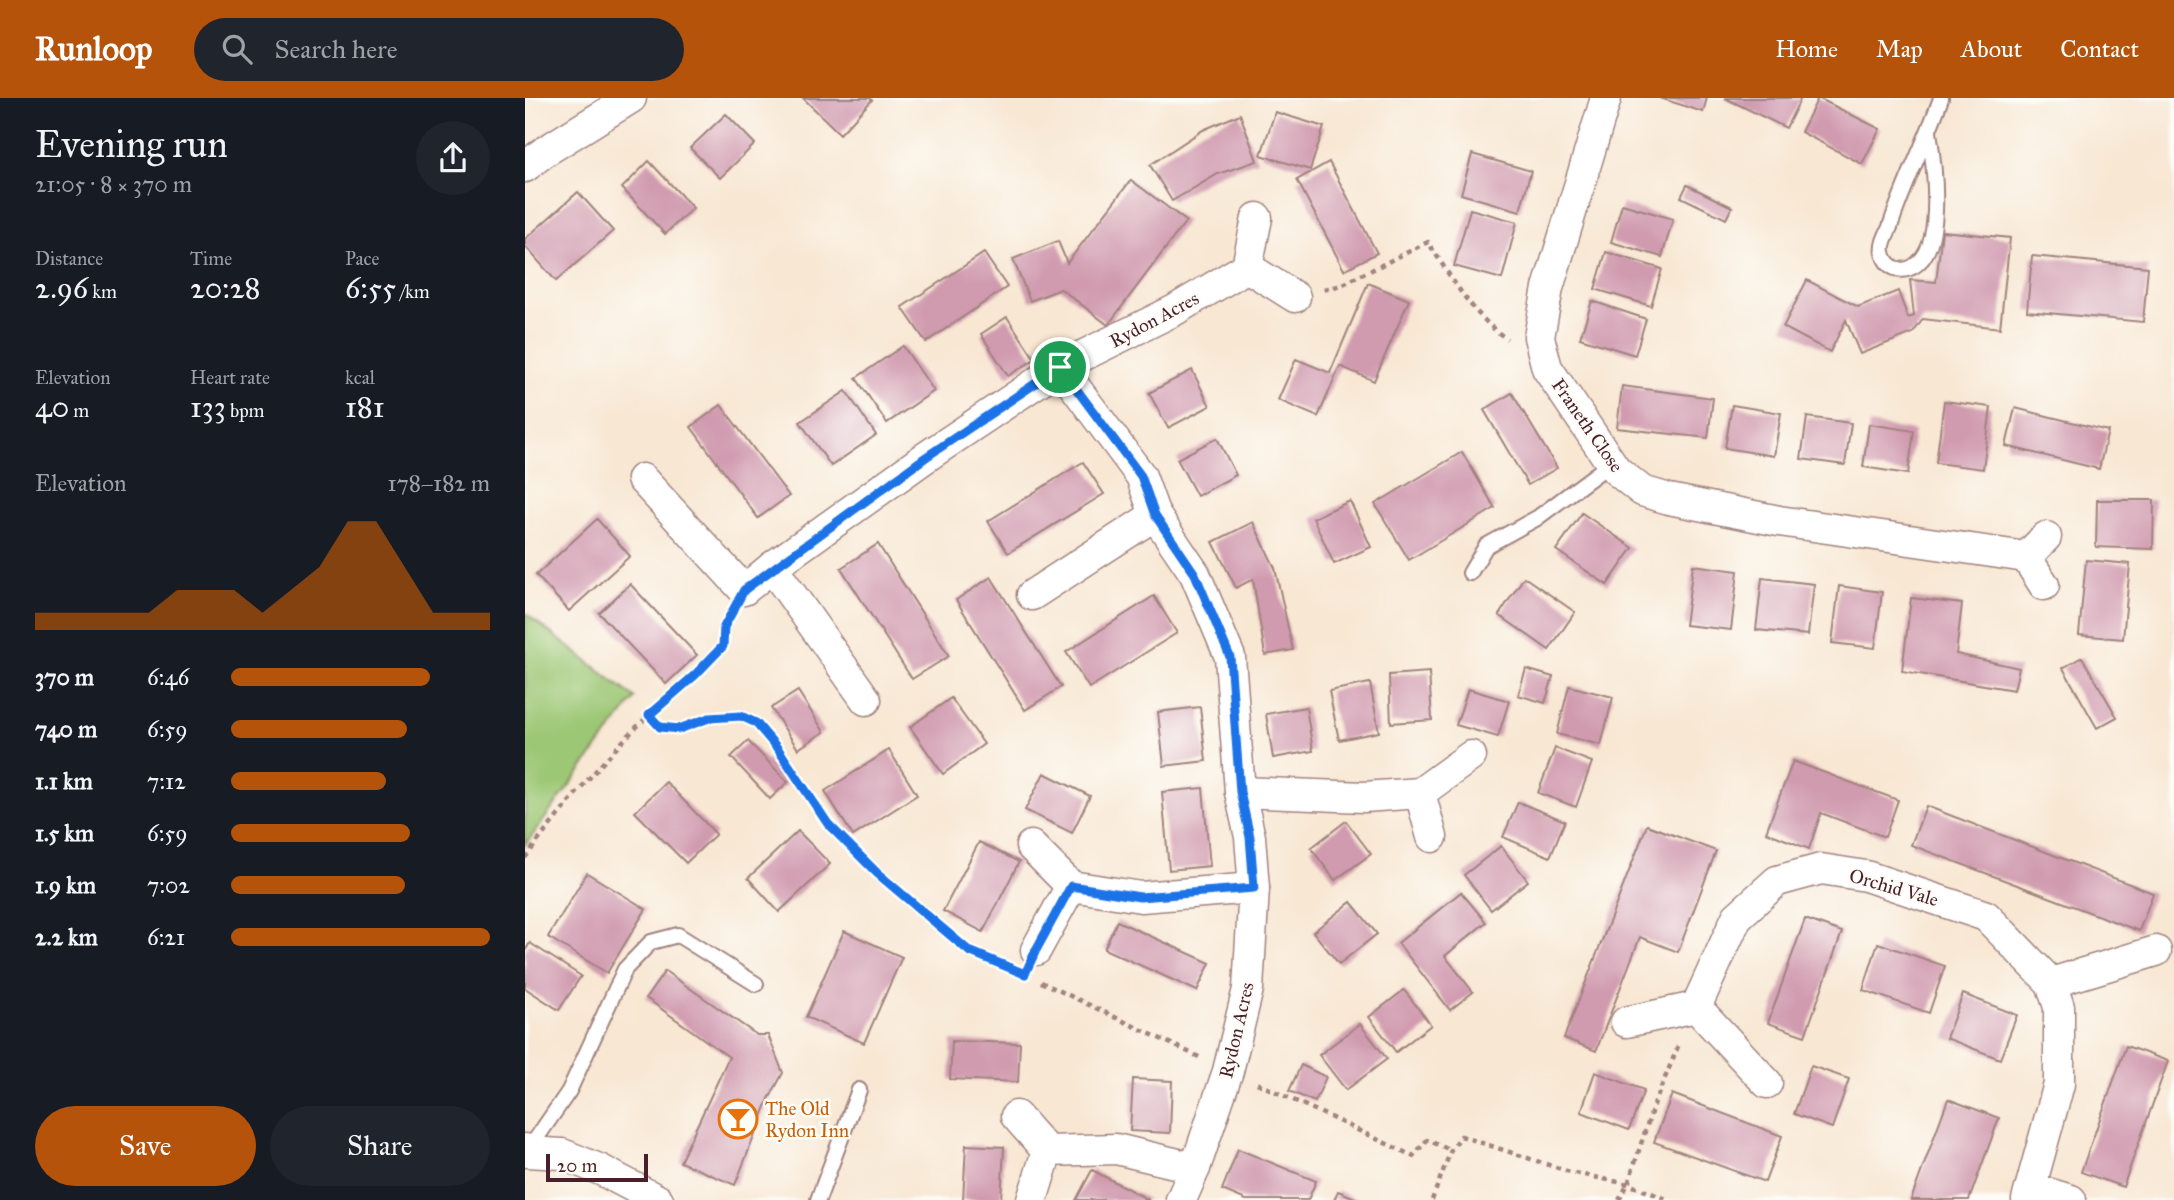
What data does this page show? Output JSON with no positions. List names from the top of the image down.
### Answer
{
  "streets": {
    "street": ["Rydon Acres", "Franeth Close", "Orchid Vale"]
  },
  "places": {
    "bar": ["The Old Rydon Inn"]
  },
  "scale_bar": "20 m",
  "page": {
    "header": "Runloop",
    "search": "Search here",
    "nav": [
      "Home",
      "Map",
      "About",
      "Contact"
    ],
    "heading": ["Evening run", "21:05 · 8 × 370 m"],
    "stats": [
      ["Distance", "2.96 km"],
      ["Time", "20:28"],
      ["Pace", "6:55 /km"],
      ["Elevation", "40 m"],
      ["Heart rate", "133 bpm"],
      ["kcal", "181"]
    ],
    "chart": ["Elevation", "178–182 m"],
    "list": [
      {
        "name": "370 m",
        "note": "6:46"
      },
      {
        "name": "740 m",
        "note": "6:59"
      },
      {
        "name": "1.1 km",
        "note": "7:12"
      },
      {
        "name": "1.5 km",
        "note": "6:59"
      },
      {
        "name": "1.9 km",
        "note": "7:02"
      },
      {
        "name": "2.2 km",
        "note": "6:21"
      }
    ],
    "buttons": ["Save", "Share"],
    "scale": "20 m"
  }
}
